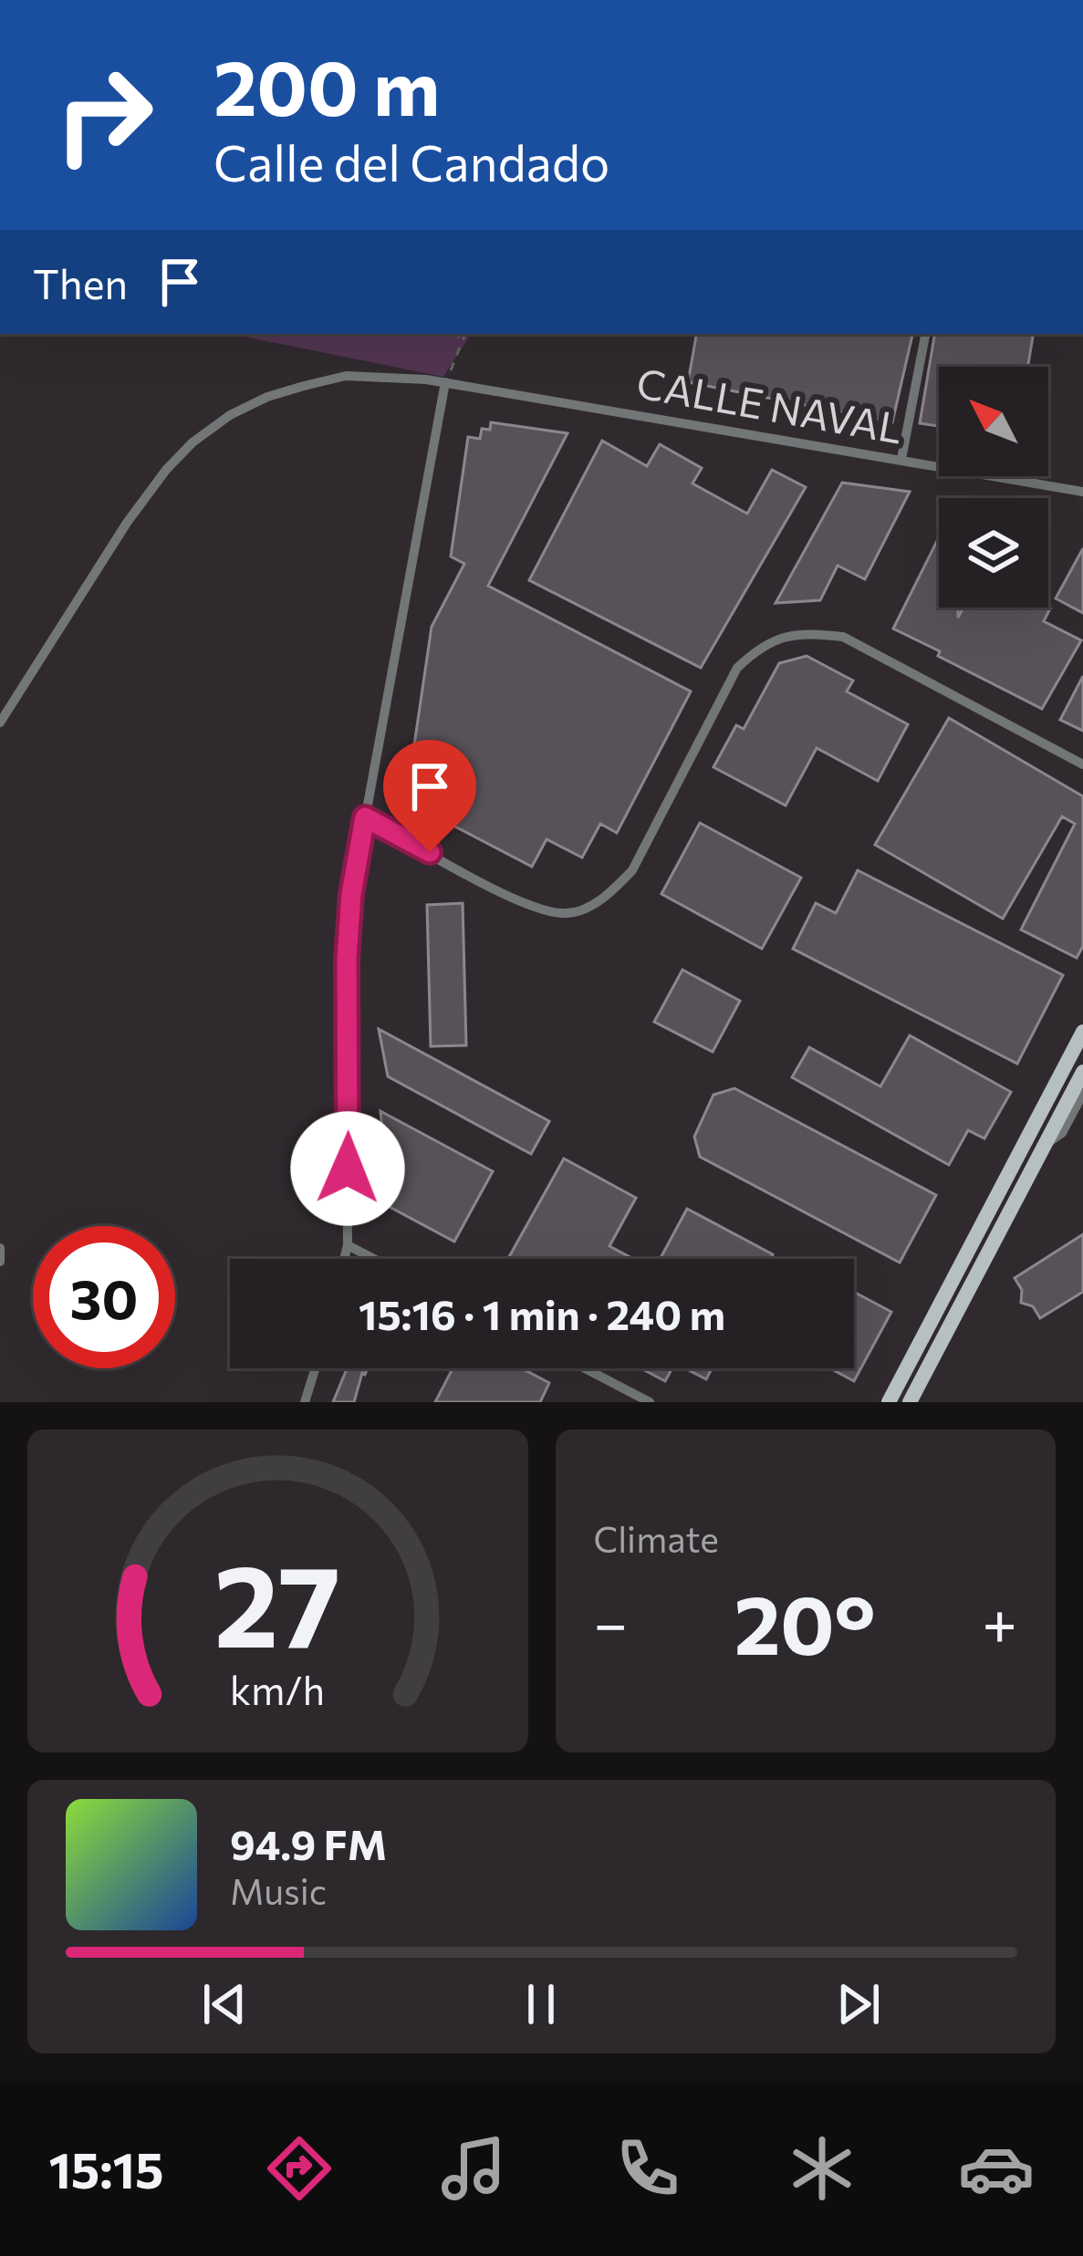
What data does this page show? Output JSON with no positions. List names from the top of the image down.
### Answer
{
  "streets": {
    "street": ["CALLE NAVAL"]
  },
  "north": "top left",
  "page": {
    "turn": ["200 m", "Calle del Candado"],
    "then": "Then",
    "limit": "30",
    "trip": "15:16 · 1 min · 240 m",
    "tile": "Climate",
    "heat": ["−", "20°", "+"],
    "song": ["94.9 FM", "Music"],
    "tabs": "15:15",
    "gauge": ["27", "km/h"]
  }
}
